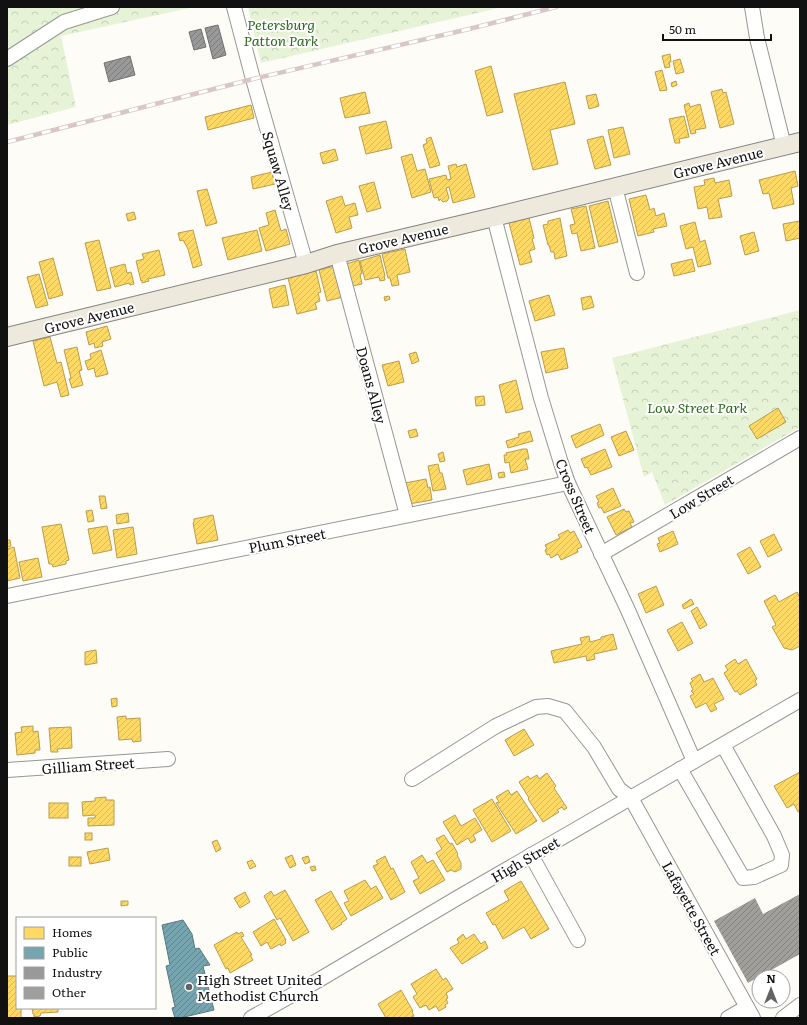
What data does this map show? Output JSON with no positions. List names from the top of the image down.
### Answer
{
  "streets": {
    "main road": ["Grove Avenue"],
    "street": [
      "Squaw Alley",
      "Doans Alley",
      "Cross Street",
      "Low Street",
      "Plum Street",
      "Gilliam Street",
      "High Street",
      "Lafayette Street"
    ]
  },
  "crossings": [
    ["Grove Avenue", "Squaw Alley"],
    ["Grove Avenue", "Doans Alley"],
    ["Grove Avenue", "Cross Street"],
    ["Doans Alley", "Plum Street"],
    ["Cross Street", "Low Street"],
    ["Cross Street", "Plum Street"],
    ["Cross Street", "High Street"],
    ["High Street", "Lafayette Street"]
  ],
  "parks": ["Petersburg Patton Park", "Low Street Park"],
  "places": ["High Street United Methodist Church"],
  "legend": [
    "Homes",
    "Public",
    "Industry",
    "Other"
  ],
  "scale_bar": "50 m",
  "north": "top"
}
